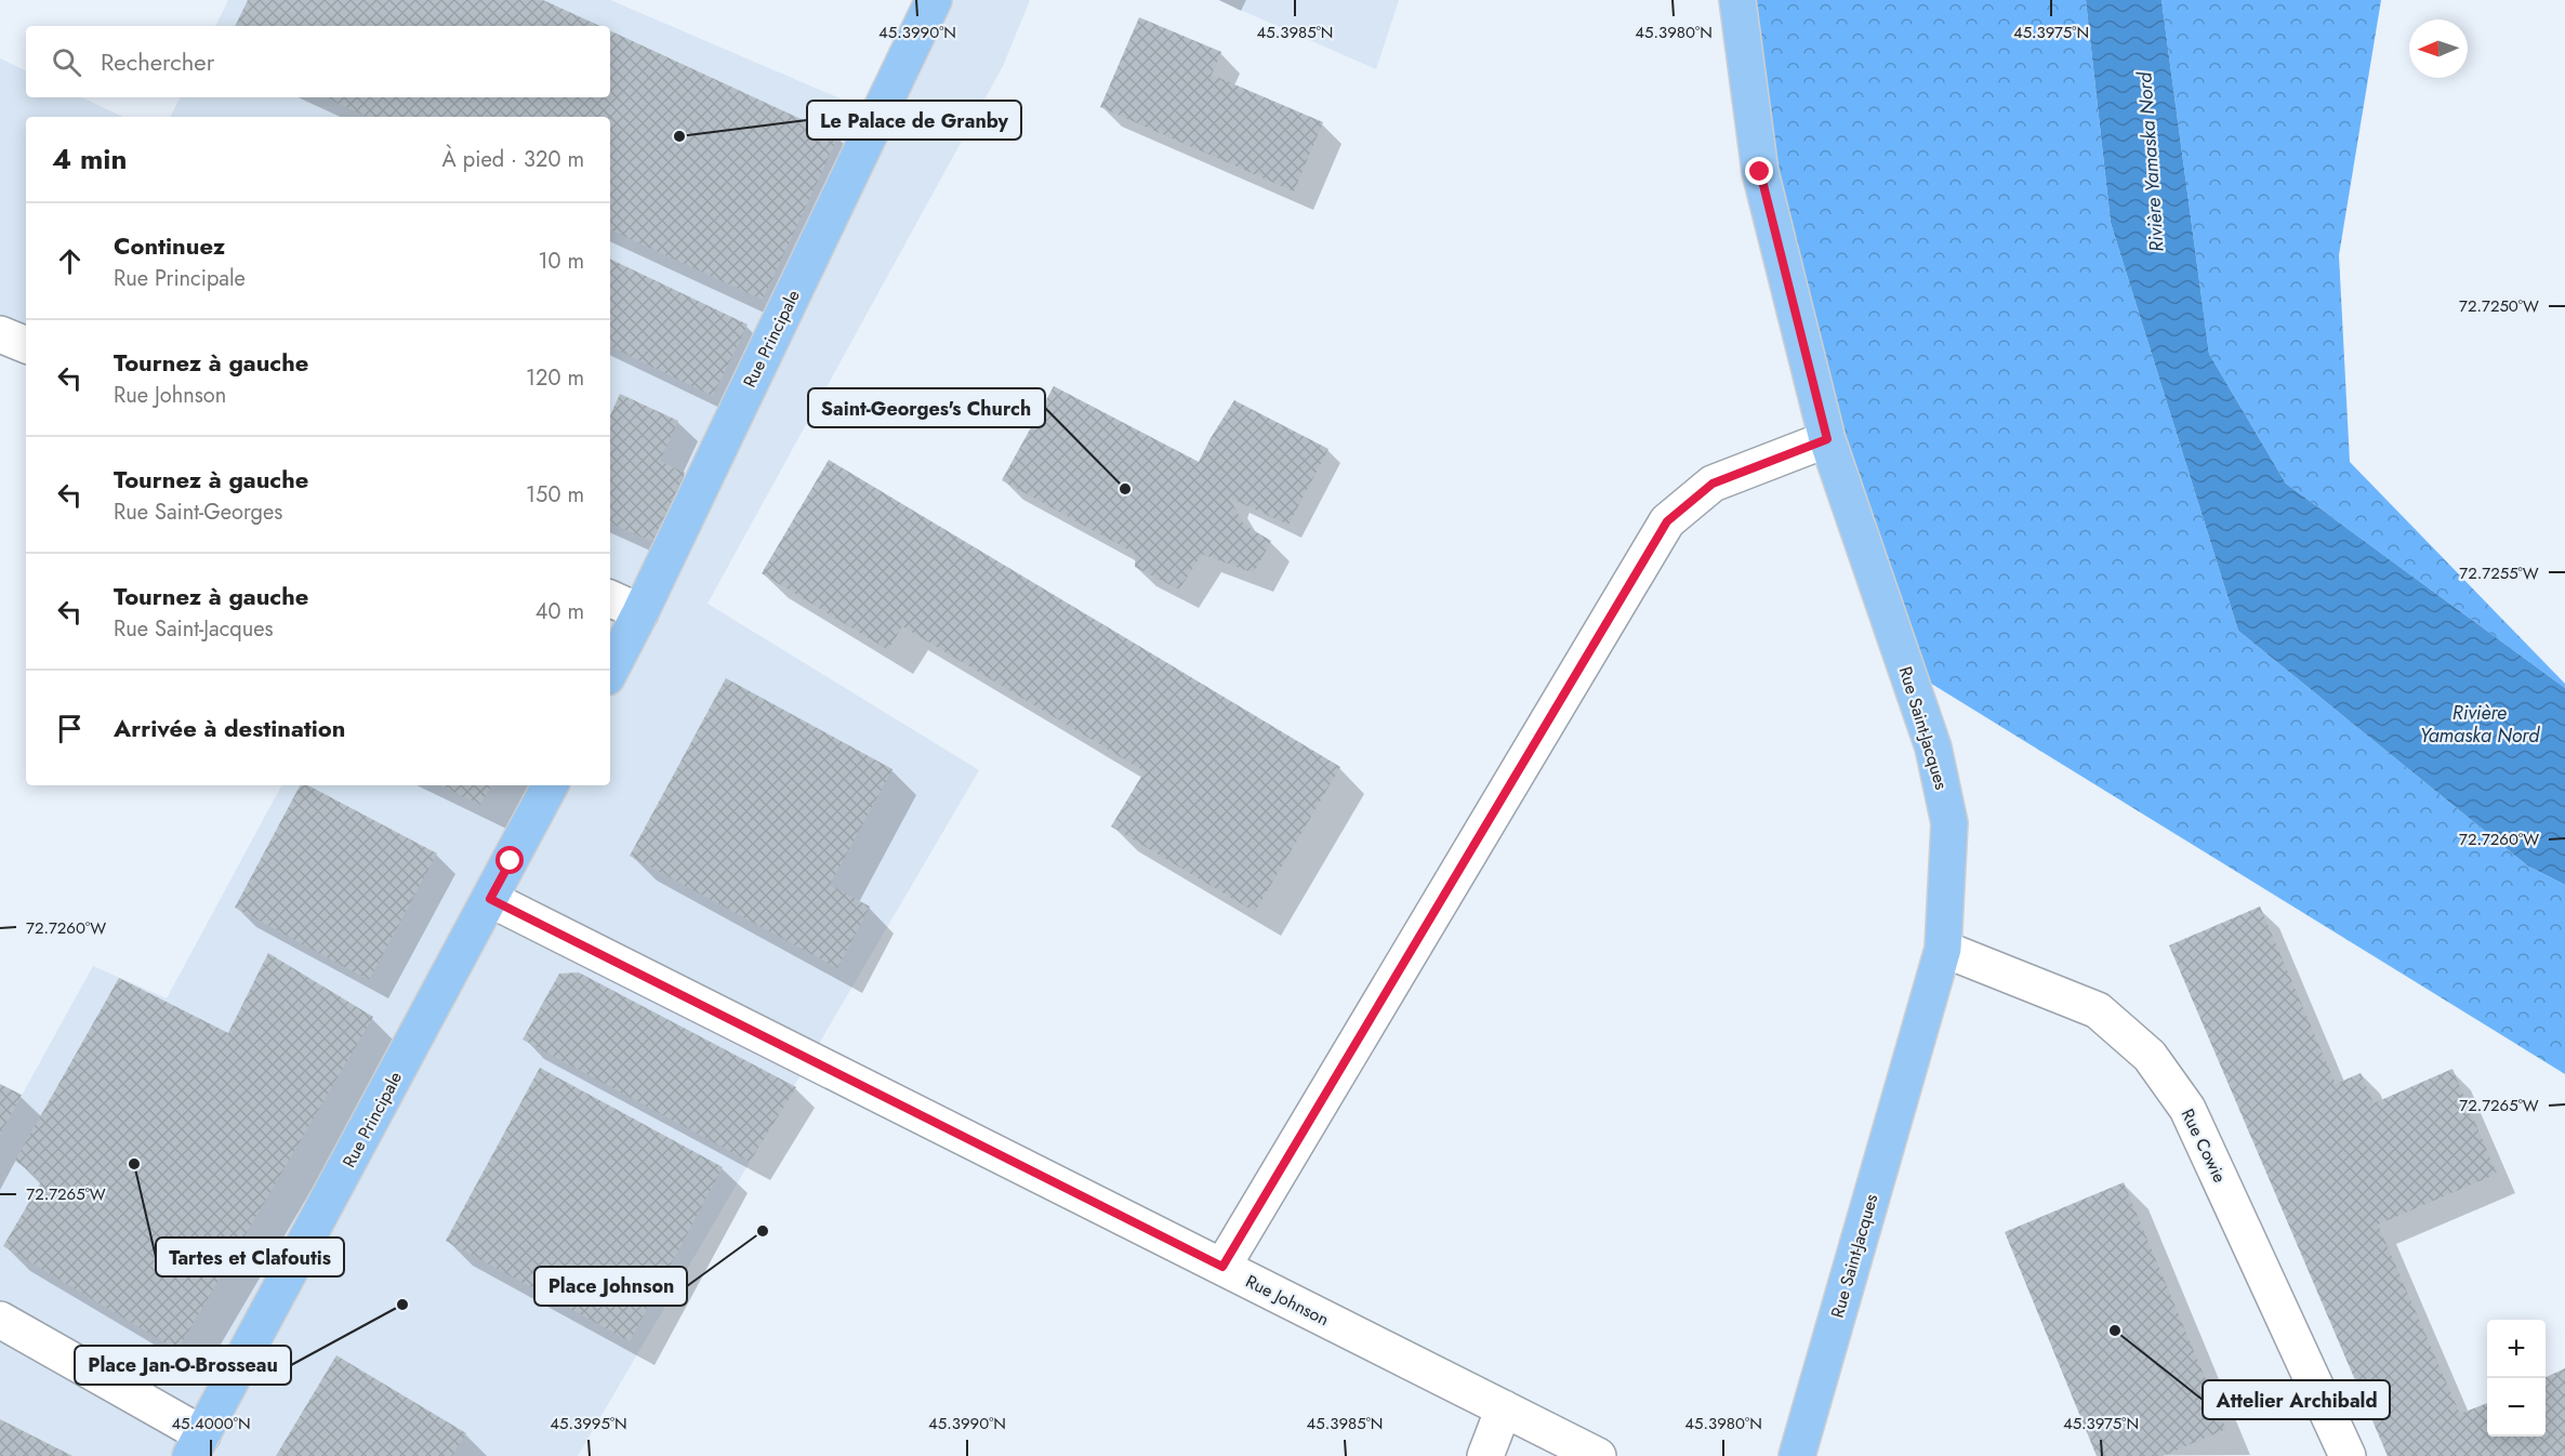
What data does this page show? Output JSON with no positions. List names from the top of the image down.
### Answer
{
  "streets": {
    "main road": ["Rue Principale", "Rue Saint-Jacques"],
    "street": ["Rue Cowie", "Rue Johnson"]
  },
  "crossings": [
    ["Rue Principale", "Rue Johnson"],
    ["Rue Saint-Jacques", "Rue Cowie"]
  ],
  "water": ["Rivière Yamaska Nord"],
  "places": [
    "Le Palace de Granby",
    "Saint-Georges's Church",
    "Tartes et Clafoutis",
    "Place Johnson",
    "Place Jan-O-Brosseau",
    "Attelier Archibald"
  ],
  "north": "left",
  "page": {
    "search": "Rechercher",
    "heading": ["4 min", "À pied · 320 m"],
    "list": [
      ["Continuez", "Rue Principale", "10 m"],
      ["Tournez à gauche", "Rue Johnson", "120 m"],
      ["Tournez à gauche", "Rue Saint-Georges", "150 m"],
      ["Tournez à gauche", "Rue Saint-Jacques", "40 m"],
      "Arrivée à destination"
    ],
    "map_buttons": ["+", "−"]
  },
  "coordinates": [
    "45.3990°N",
    "45.3985°N",
    "45.3980°N",
    "45.3975°N",
    "72.7250°W",
    "72.7255°W",
    "72.7260°W",
    "72.7265°W",
    "45.4000°N",
    "45.3995°N"
  ]
}
